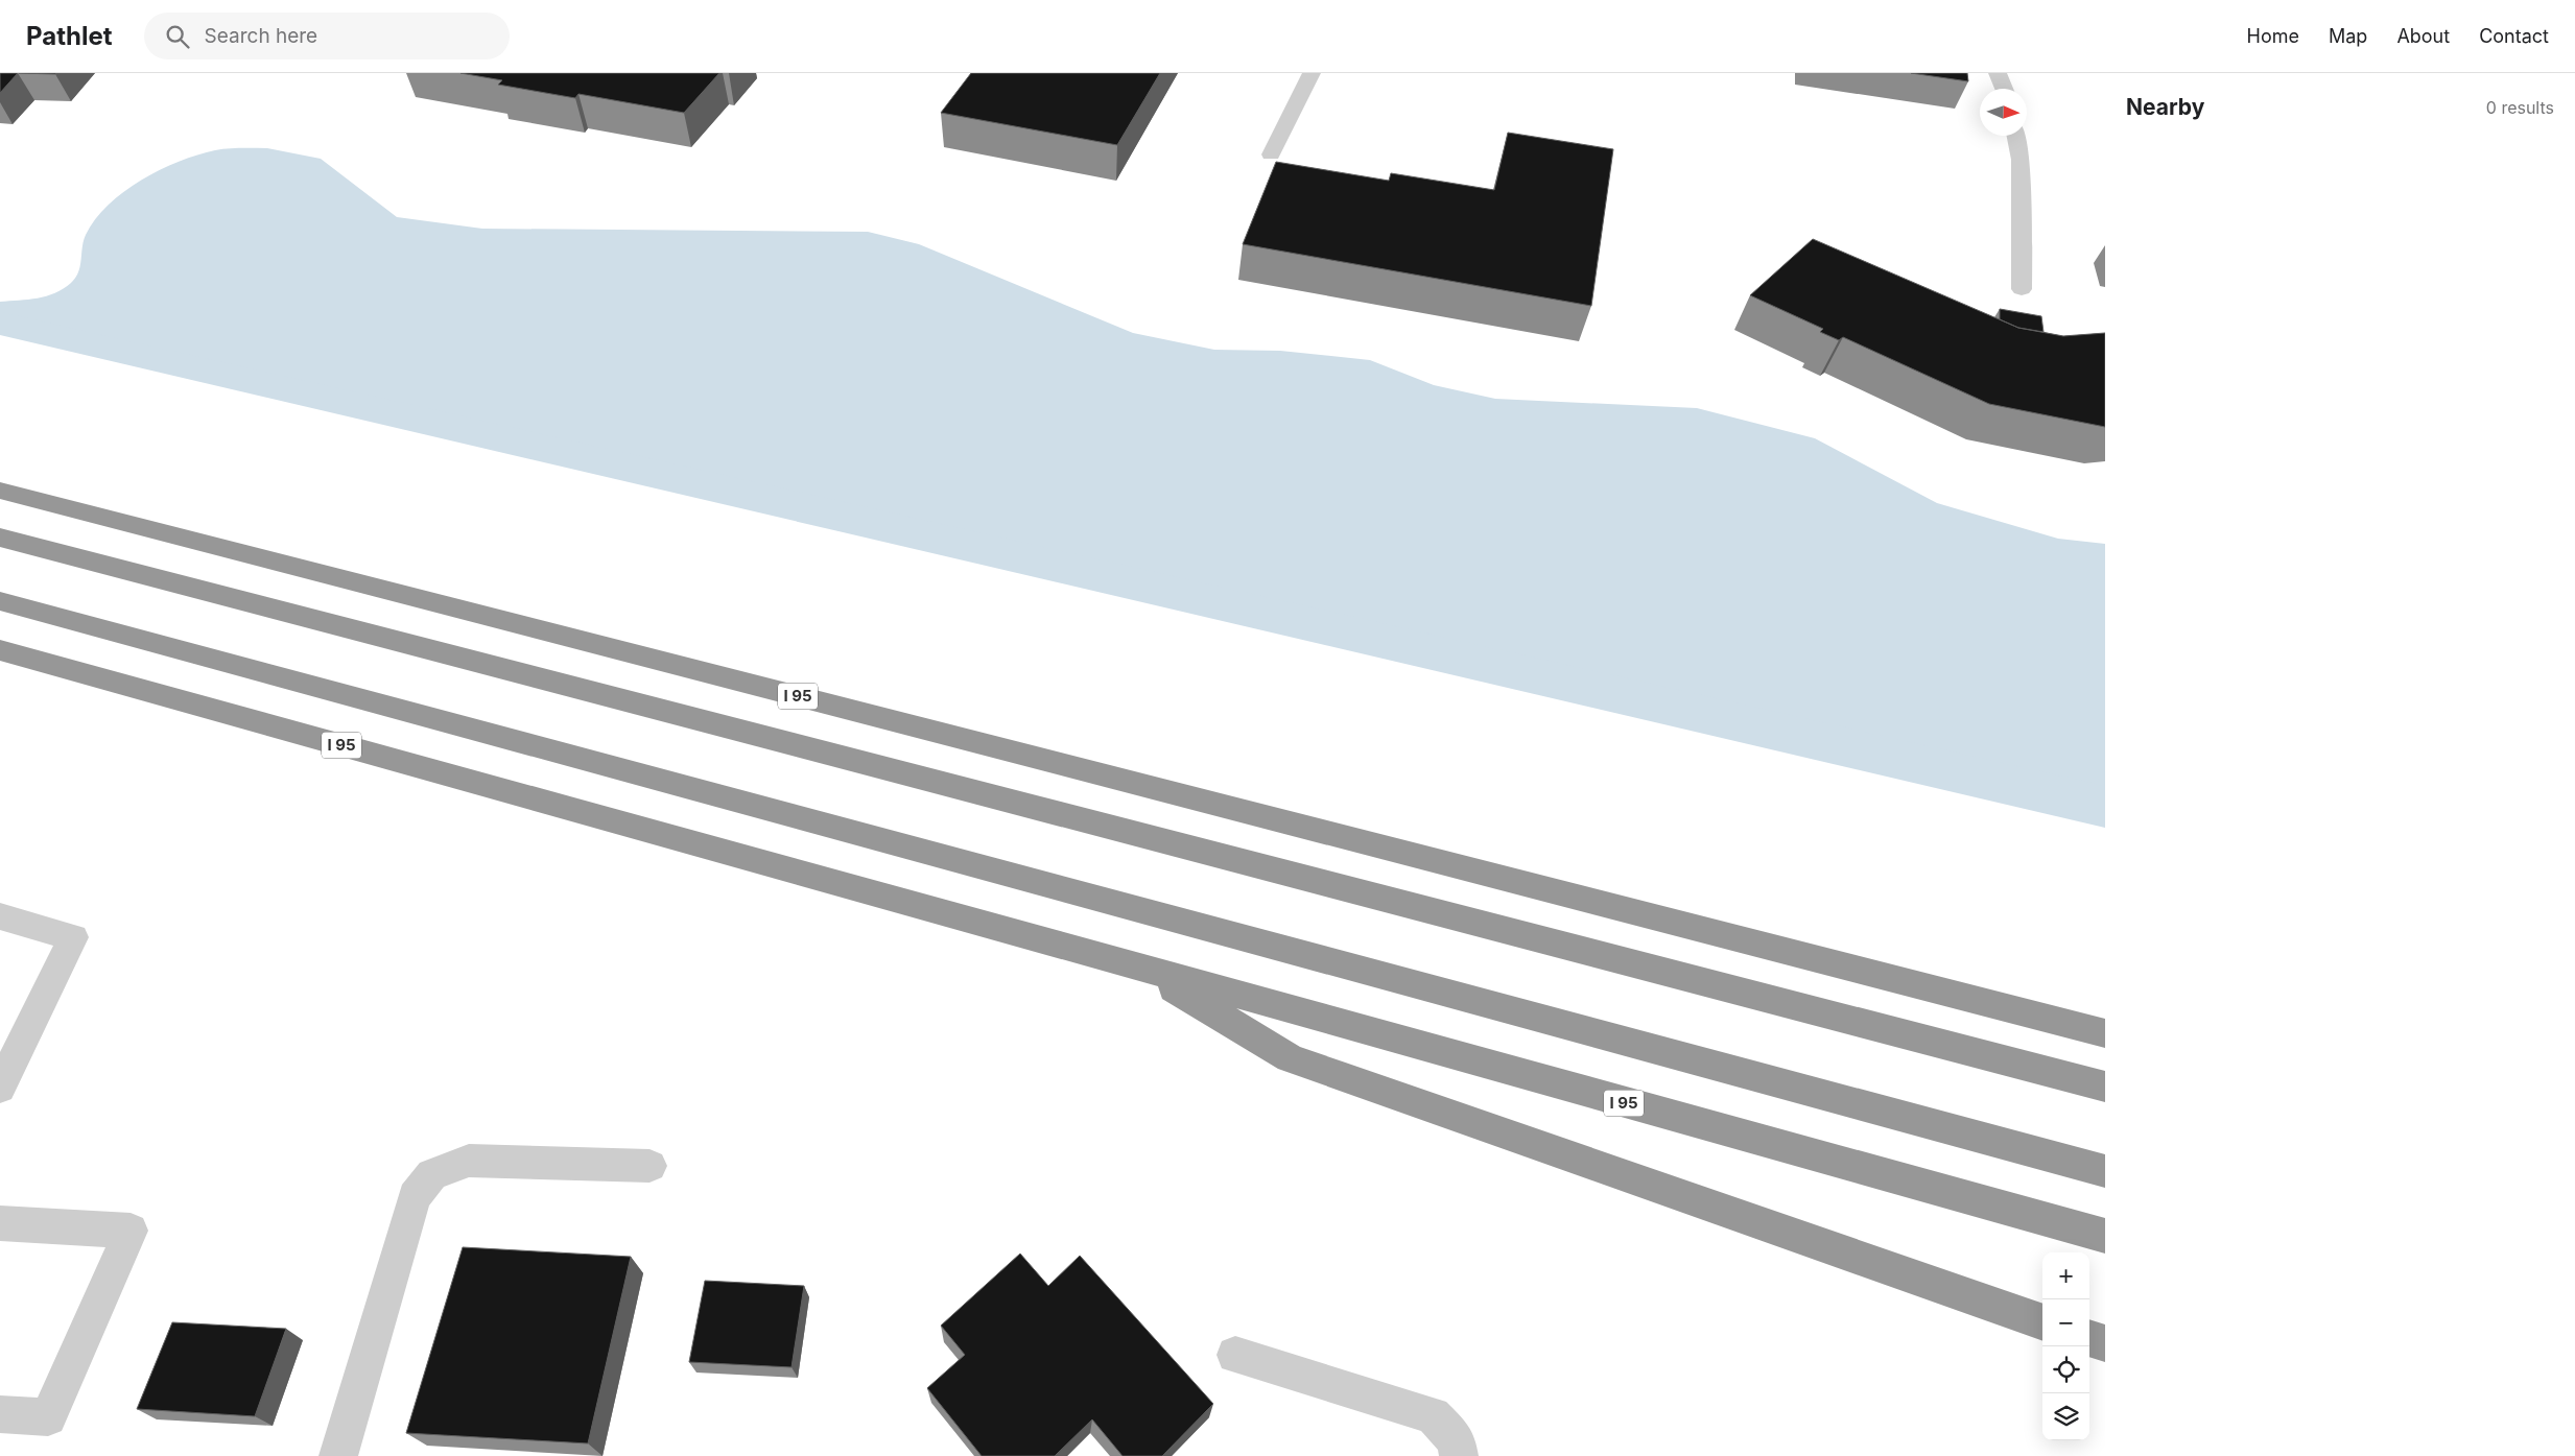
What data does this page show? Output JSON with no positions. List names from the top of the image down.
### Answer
{
  "streets": {
    "highway": ["I 95"]
  },
  "north": "right",
  "page": {
    "header": "Pathlet",
    "search": "Search here",
    "nav": [
      "Home",
      "Map",
      "About",
      "Contact"
    ],
    "heading": ["Nearby", "0 results"],
    "map_buttons": ["+", "−"]
  }
}
